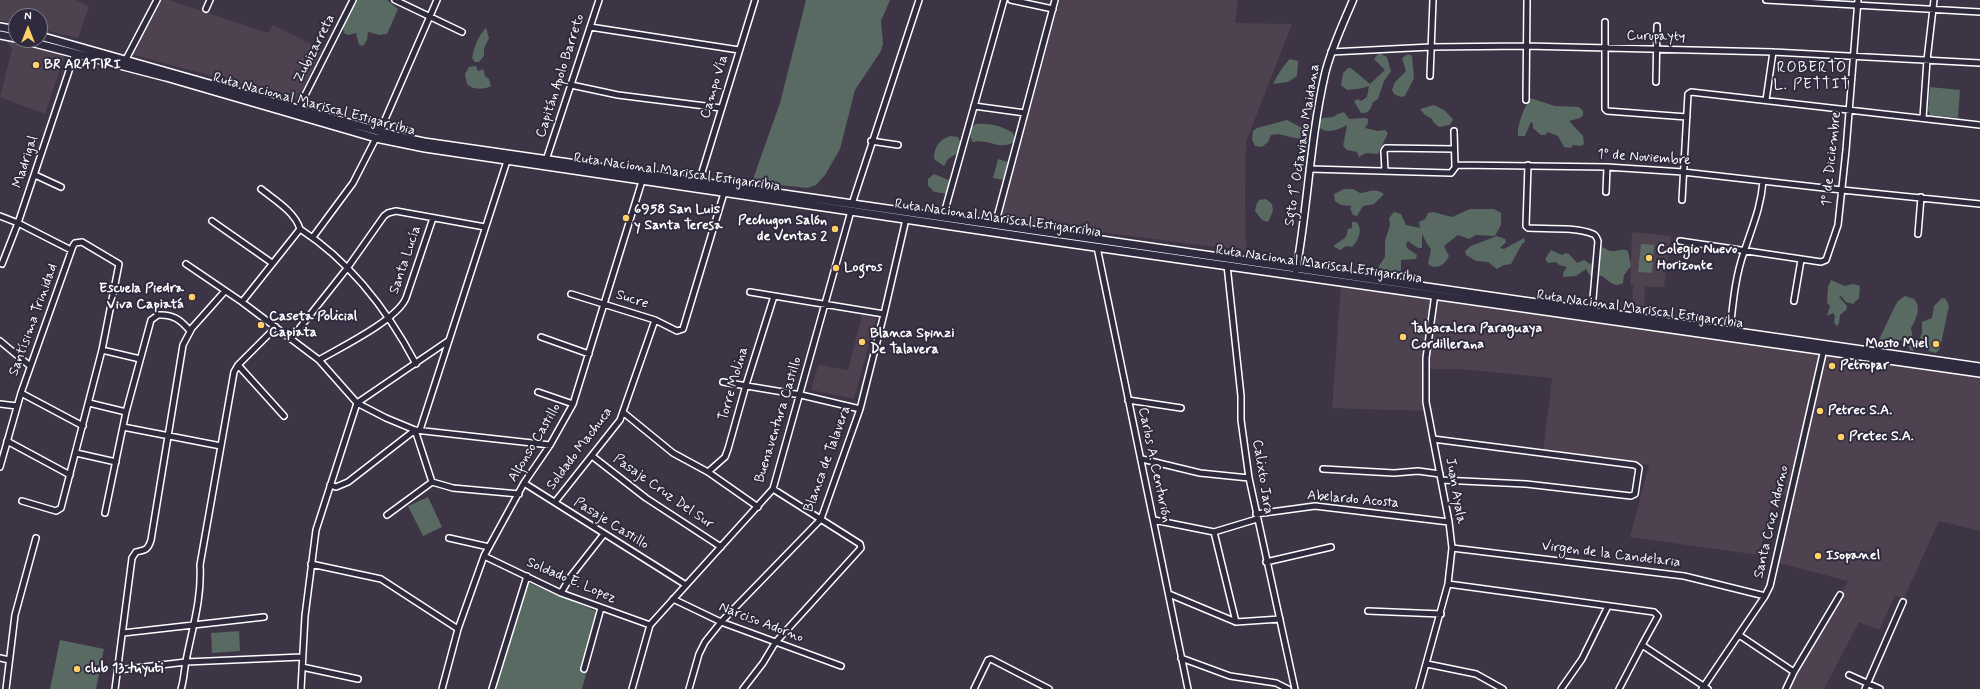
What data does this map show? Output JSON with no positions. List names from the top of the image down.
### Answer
{
  "streets": {
    "highway": ["Ruta Nacional Mariscal Estigarribia"],
    "main road": ["Sgto 1° Octaviano Maidana"],
    "street": [
      "Curupayty",
      "Zubizarreta",
      "Capitán Apolo Barreto",
      "Campo Vía",
      "1º de Noviembre",
      "1º de Diciembre",
      "Madrigal",
      "Santa Lucía",
      "Sucre",
      "Santísima Trinidad",
      "Torre Molina",
      "Buenaventura Castillo",
      "Alfonso Castillo",
      "Soldado Machuca",
      "Blanca de Talavera",
      "Carlos A. Centurión",
      "Calixto Jara",
      "Juan Ayala",
      "Pasaje Cruz Del Sur",
      "Abelardo Acosta",
      "Santa Cruz Adorno",
      "Pasaje Castillo",
      "Virgen de la Candelaria",
      "Soldado E. Lopez",
      "Narciso Adorno"
    ]
  },
  "crossings": [
    ["Curupayty", "Sgto 1° Octaviano Maidana"],
    ["Curupayty", "1º de Diciembre"],
    ["Zubizarreta", "Ruta Nacional Mariscal Estigarribia"],
    ["Capitán Apolo Barreto", "Ruta Nacional Mariscal Estigarribia"],
    ["Campo Vía", "Ruta Nacional Mariscal Estigarribia"],
    ["Ruta Nacional Mariscal Estigarribia", "Sgto 1° Octaviano Maidana"],
    ["Ruta Nacional Mariscal Estigarribia", "Madrigal"],
    ["Ruta Nacional Mariscal Estigarribia", "Sucre"],
    ["Ruta Nacional Mariscal Estigarribia", "Buenaventura Castillo"],
    ["Ruta Nacional Mariscal Estigarribia", "Alfonso Castillo"],
    ["Ruta Nacional Mariscal Estigarribia", "Blanca de Talavera"],
    ["Ruta Nacional Mariscal Estigarribia", "Carlos A. Centurión"],
    ["Ruta Nacional Mariscal Estigarribia", "Calixto Jara"],
    ["Ruta Nacional Mariscal Estigarribia", "Juan Ayala"],
    ["Ruta Nacional Mariscal Estigarribia", "Santa Cruz Adorno"],
    ["Sgto 1° Octaviano Maidana", "1º de Noviembre"],
    ["1º de Noviembre", "1º de Diciembre"],
    ["Sucre", "Alfonso Castillo"],
    ["Sucre", "Soldado Machuca"],
    ["Buenaventura Castillo", "Pasaje Cruz Del Sur"],
    ["Buenaventura Castillo", "Pasaje Castillo"],
    ["Buenaventura Castillo", "Soldado E. Lopez"],
    ["Buenaventura Castillo", "Narciso Adorno"],
    ["Alfonso Castillo", "Pasaje Castillo"],
    ["Alfonso Castillo", "Soldado E. Lopez"],
    ["Soldado Machuca", "Pasaje Cruz Del Sur"],
    ["Soldado Machuca", "Pasaje Castillo"],
    ["Blanca de Talavera", "Narciso Adorno"],
    ["Calixto Jara", "Abelardo Acosta"],
    ["Juan Ayala", "Abelardo Acosta"],
    ["Juan Ayala", "Virgen de la Candelaria"],
    ["Santa Cruz Adorno", "Virgen de la Candelaria"]
  ],
  "districts": ["ROBERTO L. PETTIT"],
  "places": [
    "BR ARATIRI",
    "6958 San Luis y Santa Teresa",
    "Pechugon Salón de Ventas 2",
    "Colegio Nuevo Horizonte",
    "Logros",
    "Escuela Piedra Viva Capiatá",
    "Caseta Policial Capiata",
    "Tabacalera Paraguaya Cordillerana",
    "Blanca Spinzi De Talavera",
    "Mosto Miel",
    "Petropar",
    "Petrec S.A.",
    "Pretec S.A.",
    "Isopanel",
    "club 13 tuyuti"
  ],
  "north": "top"
}
